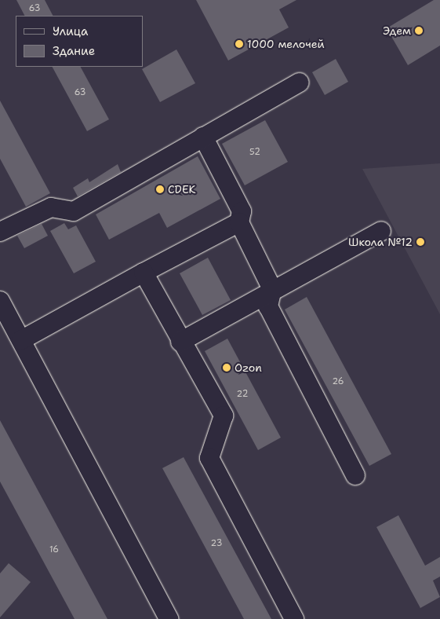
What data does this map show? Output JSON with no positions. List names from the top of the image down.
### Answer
{
  "places": [
    "Эдем",
    "1000 мелочей",
    "CDEK",
    "Школа №12",
    "Ozon"
  ],
  "house_numbers": [
    "63",
    "63",
    "52",
    "26",
    "22",
    "23",
    "16"
  ],
  "legend": ["Улица", "Здание"]
}
